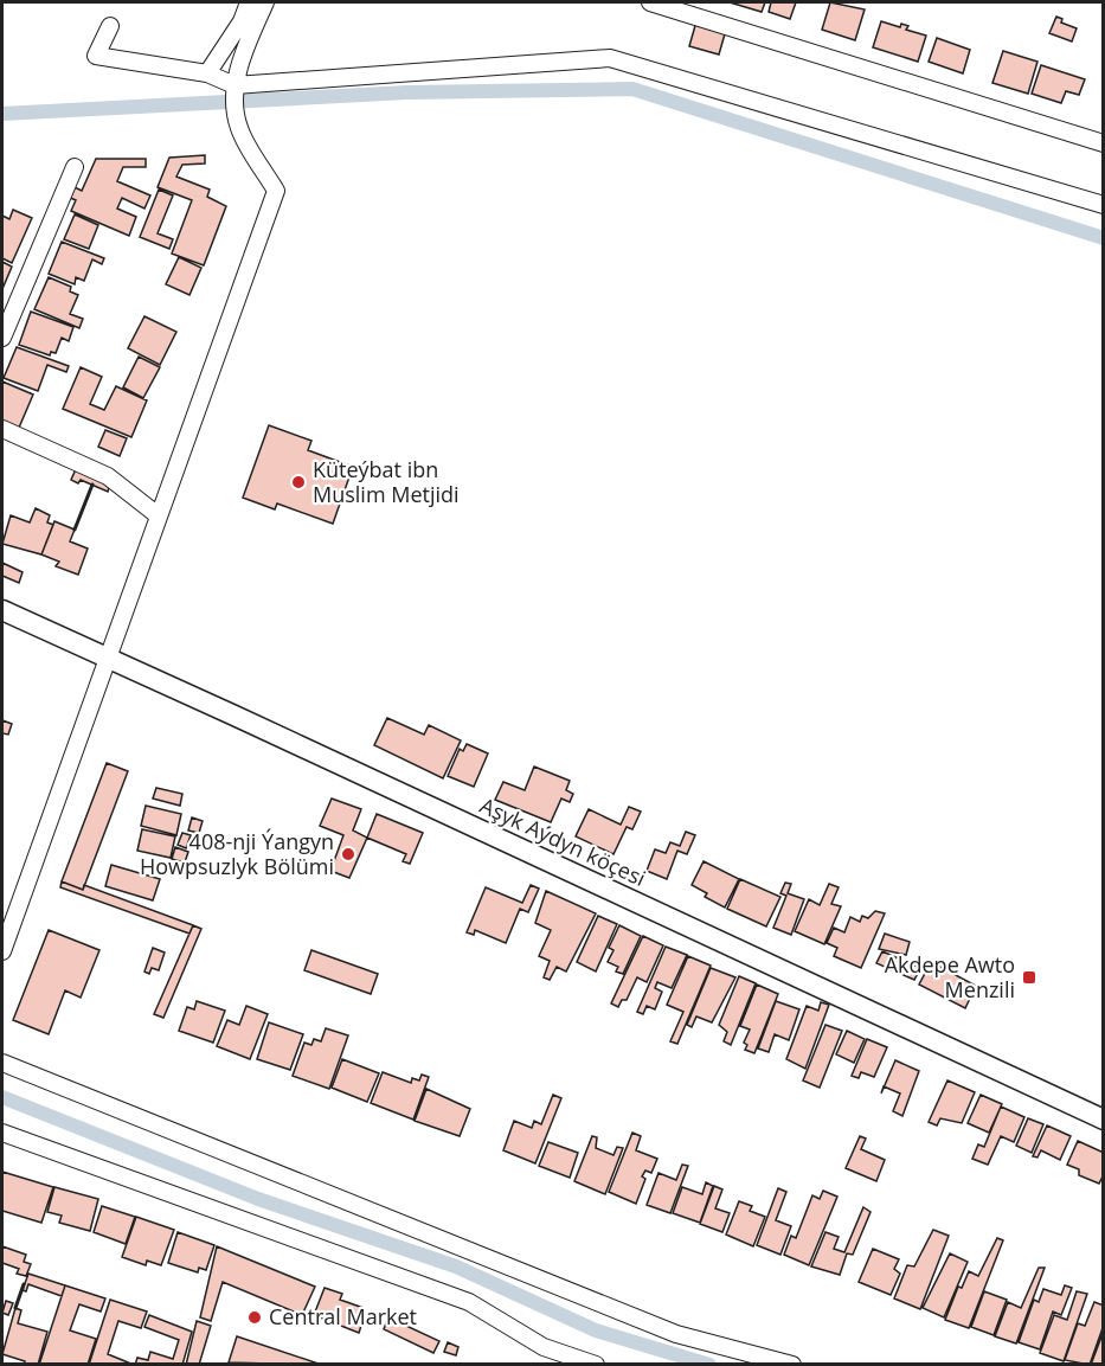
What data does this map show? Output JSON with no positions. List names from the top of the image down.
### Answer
{
  "streets": {
    "main road": ["Aşyk Aýdyn köçesi"]
  },
  "places": {
    "other": ["Küteýbat ibn Muslim Metjidi", "408-nji Ýangyn Howpsuzlyk Bölümi", "Central Market"],
    "transit": ["Akdepe Awto Menzili"]
  }
}
